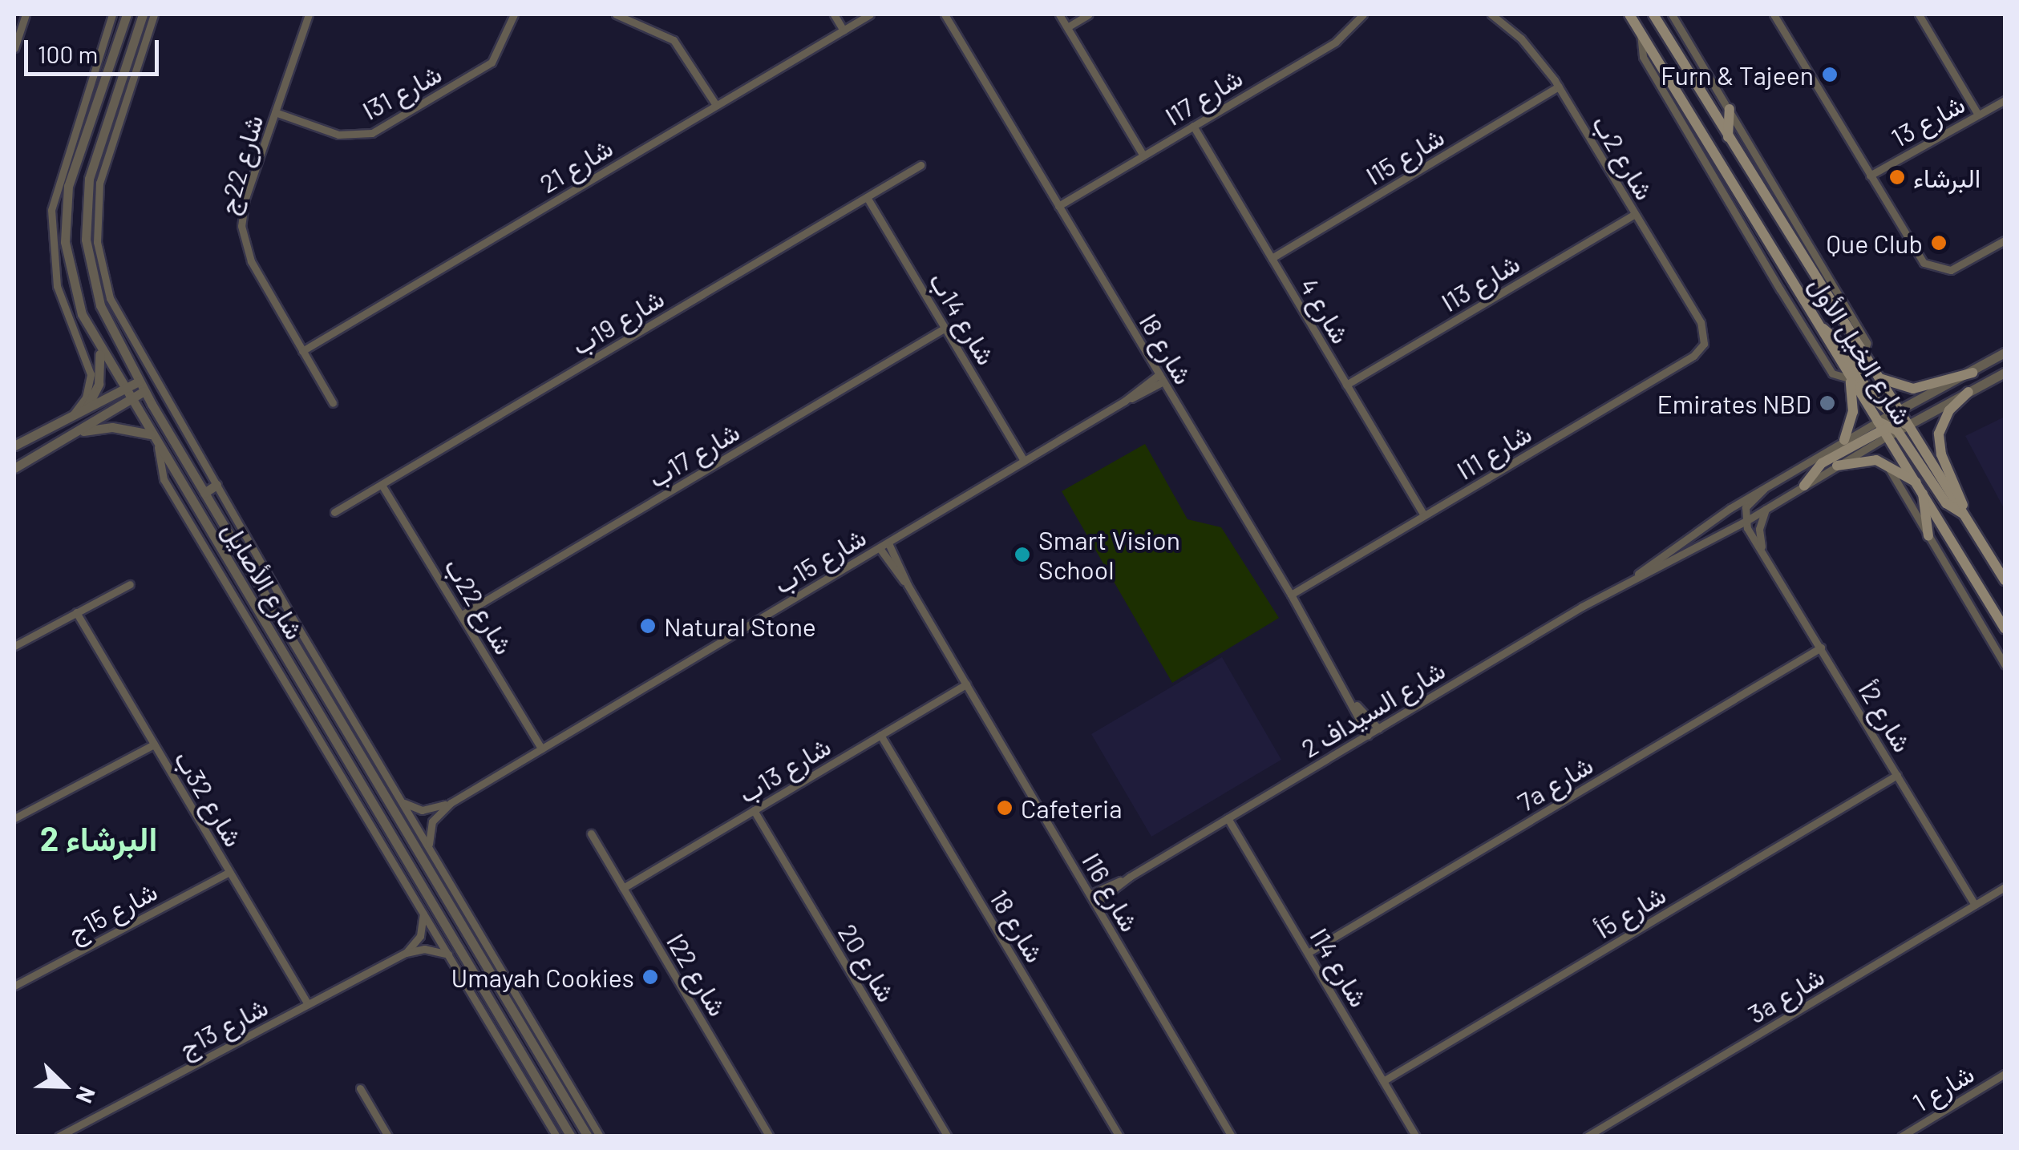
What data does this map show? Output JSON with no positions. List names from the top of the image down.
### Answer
{
  "streets": {
    "main road": ["شارع الخيل الأول"],
    "street": [
      "شارع 31ا",
      "شارع 17ا",
      "شارع 13",
      "شارع 15ا",
      "شارع 2ب",
      "شارع 22ج",
      "شارع 21",
      "شارع 13ا",
      "شارع 4",
      "شارع 14ب",
      "شارع 19ب",
      "شارع 8ا",
      "شارع 11ا",
      "شارع 17ب",
      "شارع 15ب",
      "شارع الأصايل",
      "شارع 22ب",
      "شارع السيداف 2",
      "شارع 2أ",
      "شارع 13ب",
      "7a شارع",
      "شارع 32ب",
      "شارع 16ا",
      "شارع 15ج",
      "شارع 5أ",
      "شارع 18",
      "شارع 20",
      "شارع 14ا",
      "شارع 22ا",
      "3a شارع",
      "شارع 13ج",
      "شارع 1"
    ]
  },
  "crossings": [
    ["شارع 31ا", "شارع 22ج"],
    ["شارع 17ا", "شارع 4"],
    ["شارع 17ا", "شارع 8ا"],
    ["شارع 15ا", "شارع 2ب"],
    ["شارع 15ا", "شارع 4"],
    ["شارع 2ب", "شارع 13ا"],
    ["شارع 2ب", "شارع 11ا"],
    ["شارع 22ج", "شارع 21"],
    ["شارع 13ا", "شارع 4"],
    ["شارع 4", "شارع 11ا"],
    ["شارع 14ب", "شارع 19ب"],
    ["شارع 14ب", "شارع 17ب"],
    ["شارع 14ب", "شارع 15ب"],
    ["شارع 19ب", "شارع 22ب"],
    ["شارع 8ا", "شارع 11ا"],
    ["شارع 8ا", "شارع 15ب"],
    ["شارع 8ا", "شارع السيداف 2"],
    ["شارع الخيل الأول", "شارع السيداف 2"],
    ["شارع 17ب", "شارع 22ب"],
    ["شارع 15ب", "شارع 22ب"],
    ["شارع 15ب", "شارع 16ا"],
    ["شارع السيداف 2", "شارع 2أ"],
    ["شارع السيداف 2", "شارع 16ا"],
    ["شارع السيداف 2", "شارع 14ا"],
    ["شارع 2أ", "7a شارع"],
    ["شارع 2أ", "شارع 5أ"],
    ["شارع 2أ", "3a شارع"],
    ["شارع 13ب", "شارع 16ا"],
    ["شارع 13ب", "شارع 18"],
    ["شارع 13ب", "شارع 20"],
    ["شارع 13ب", "شارع 22ا"],
    ["7a شارع", "شارع 14ا"],
    ["شارع 32ب", "شارع 15ج"],
    ["شارع 32ب", "شارع 13ج"],
    ["شارع 5أ", "شارع 14ا"]
  ],
  "districts": ["البرشاء 2"],
  "places": [
    "Furn & Tajeen",
    "البرشاء",
    "Que Club",
    "Emirates NBD",
    "Smart Vision School",
    "Natural Stone",
    "Cafeteria",
    "Umayah Cookies"
  ],
  "scale_bar": "100 m",
  "north": "bottom right"
}
